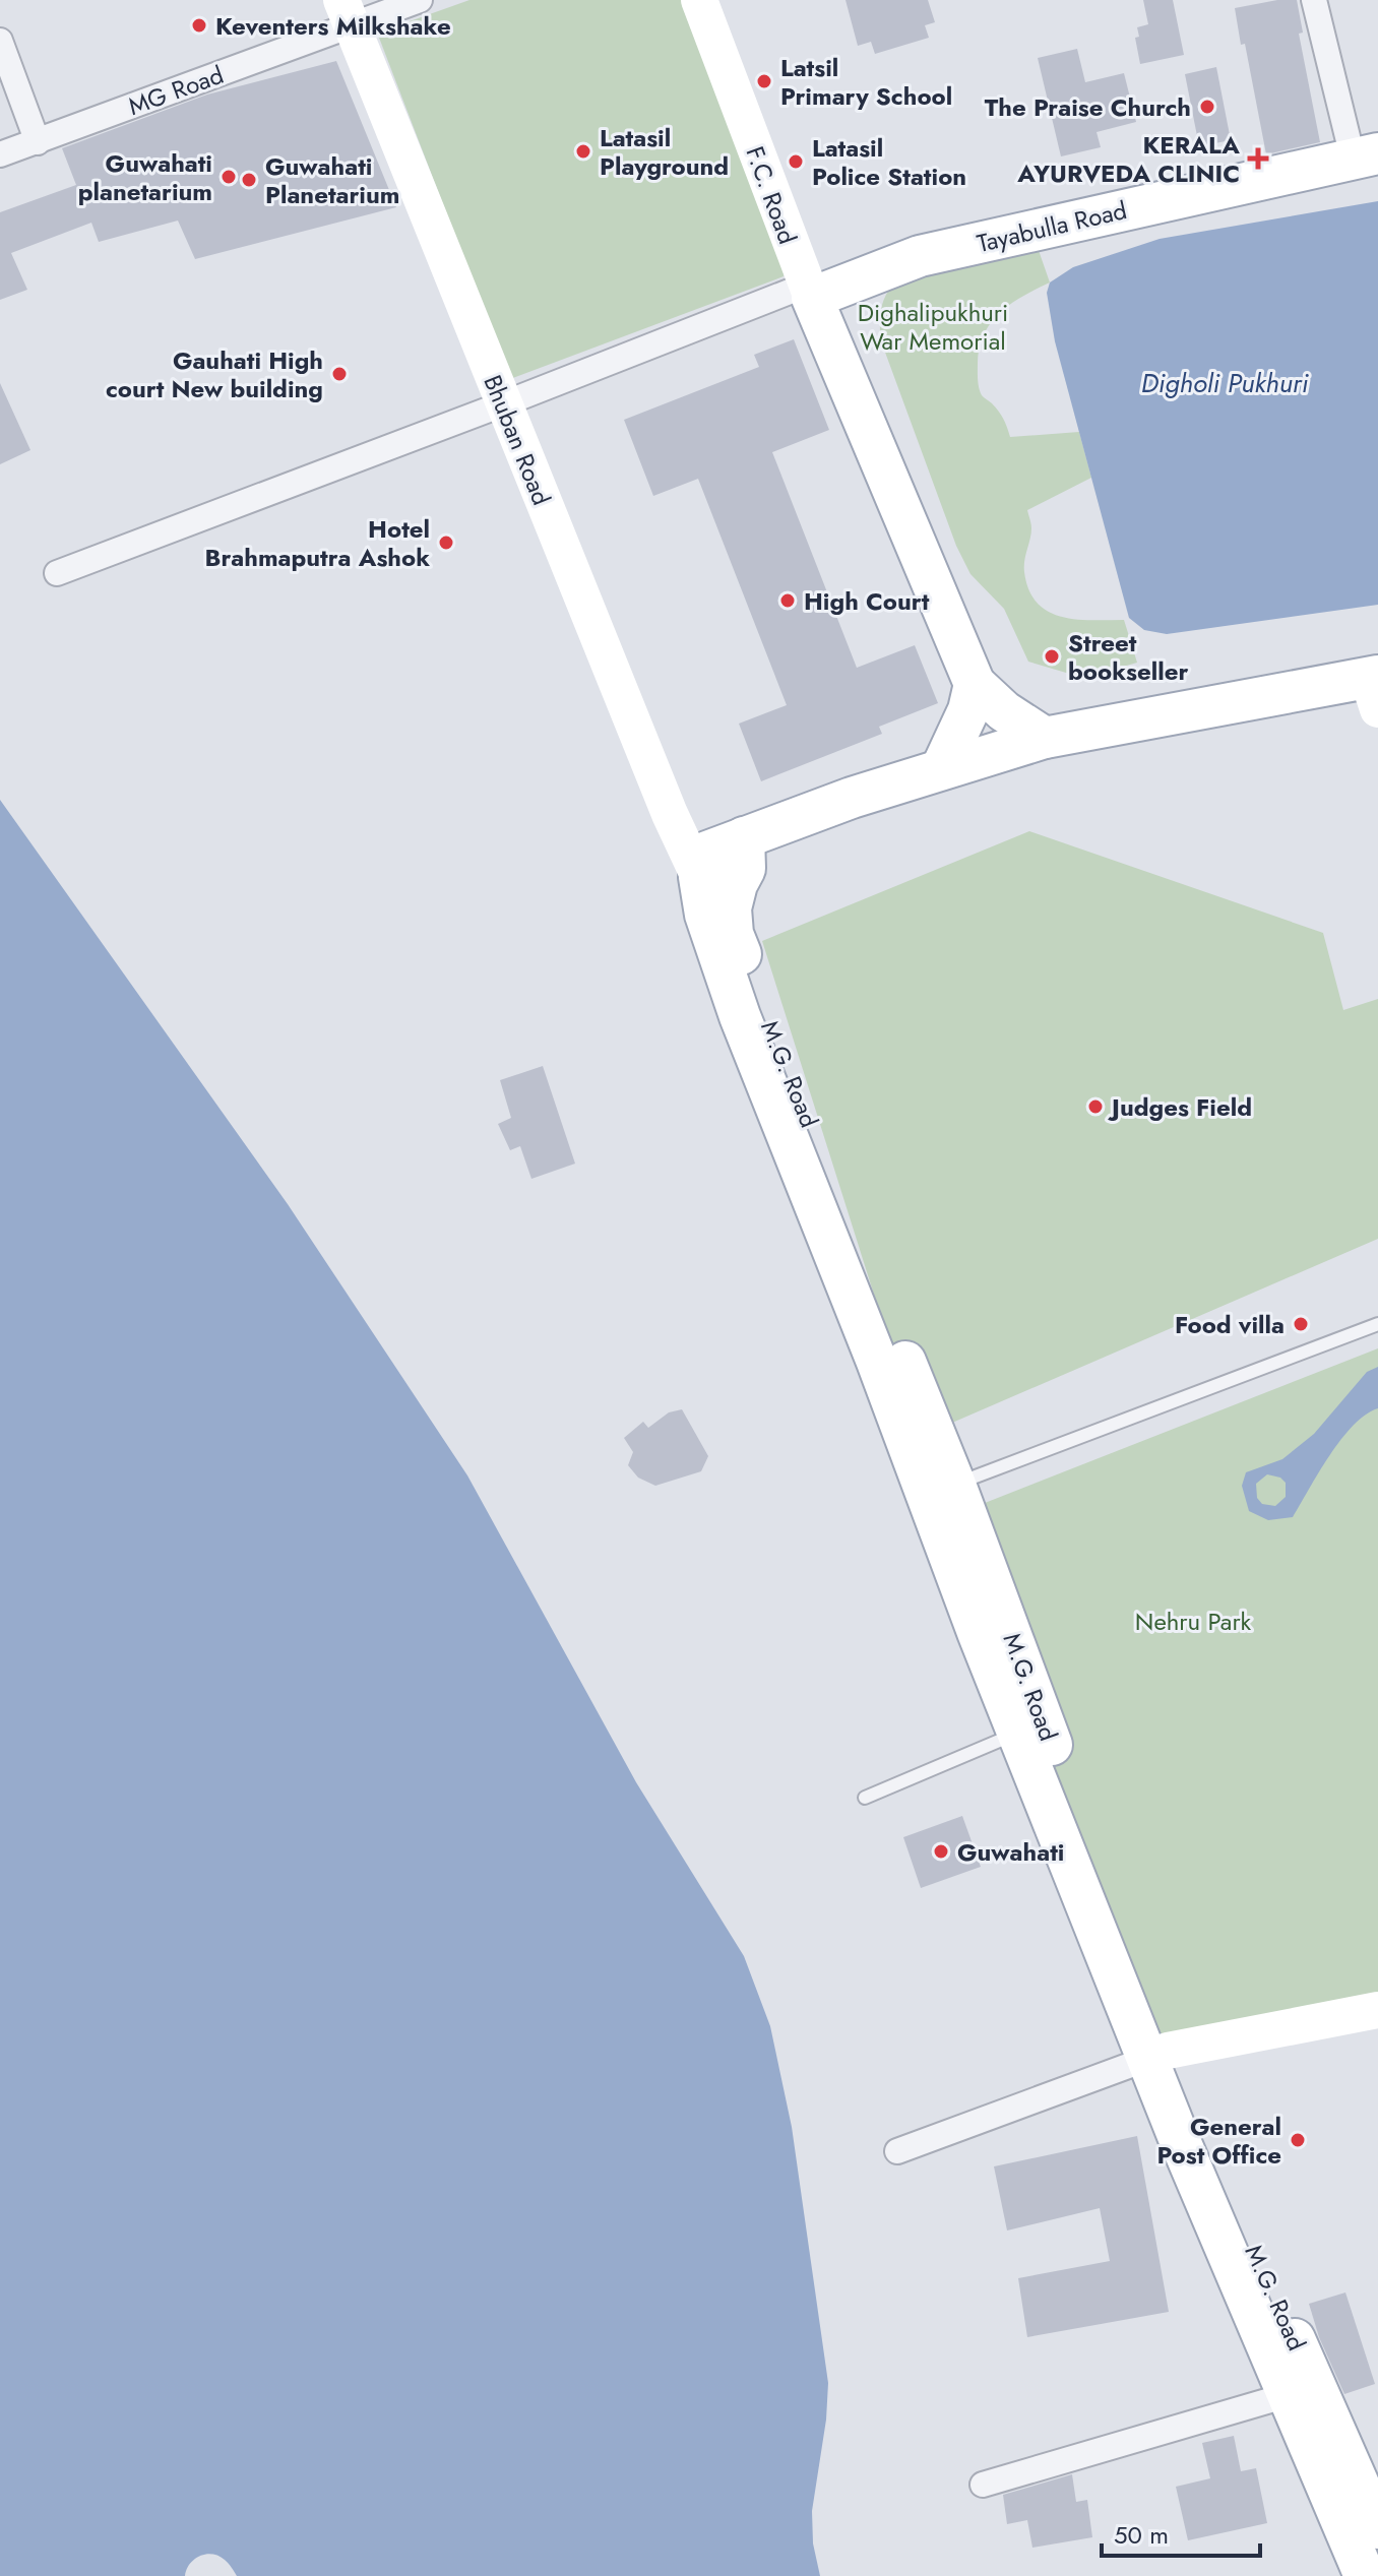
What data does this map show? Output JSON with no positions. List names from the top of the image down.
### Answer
{
  "streets": {
    "main road": ["Tayabulla Road", "M.G. Road"],
    "street": ["MG Road", "F.C. Road", "Bhuban Road"]
  },
  "crossings": [
    ["MG Road", "Bhuban Road"],
    ["F.C. Road", "Tayabulla Road"],
    ["Bhuban Road", "M.G. Road"]
  ],
  "water": ["Digholi Pukhuri"],
  "parks": ["Dighalipukhuri War Memorial", "Nehru Park"],
  "places": {
    "other": [
      "Keventers Milkshake",
      "Latsil Primary School",
      "The Praise Church",
      "Latasil Playground",
      "Latasil Police Station",
      "Guwahati planetarium",
      "Guwahati Planetarium",
      "Gauhati High court New building",
      "Hotel Brahmaputra Ashok",
      "High Court",
      "Street bookseller",
      "Judges Field",
      "Food villa",
      "Guwahati",
      "General Post Office"
    ],
    "health": ["KERALA AYURVEDA CLINIC"]
  },
  "scale_bar": "50 m"
}
